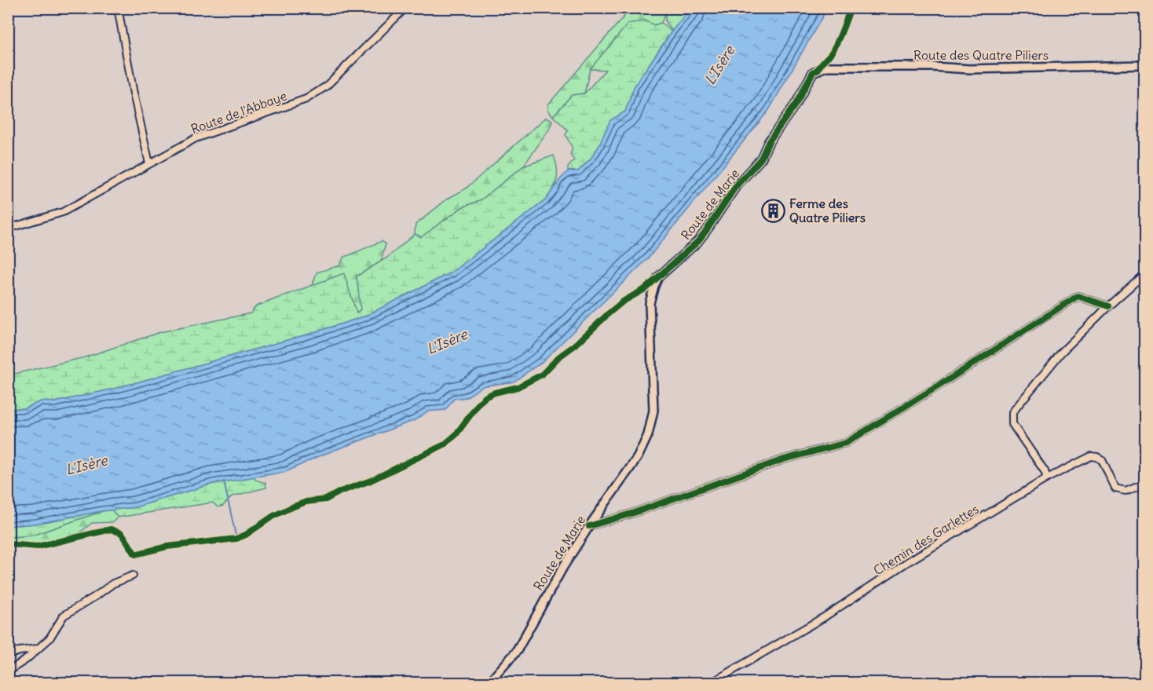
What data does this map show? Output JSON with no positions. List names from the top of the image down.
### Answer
{
  "streets": {
    "street": [
      "Route des Quatre Piliers",
      "Route de l'Abbaye",
      "Route de Marie",
      "Chemin des Garlettes"
    ]
  },
  "crossings": [
    ["Route des Quatre Piliers", "Route de Marie"]
  ],
  "water": ["L'Isère"],
  "places": {
    "building": ["Ferme des Quatre Piliers"]
  }
}
